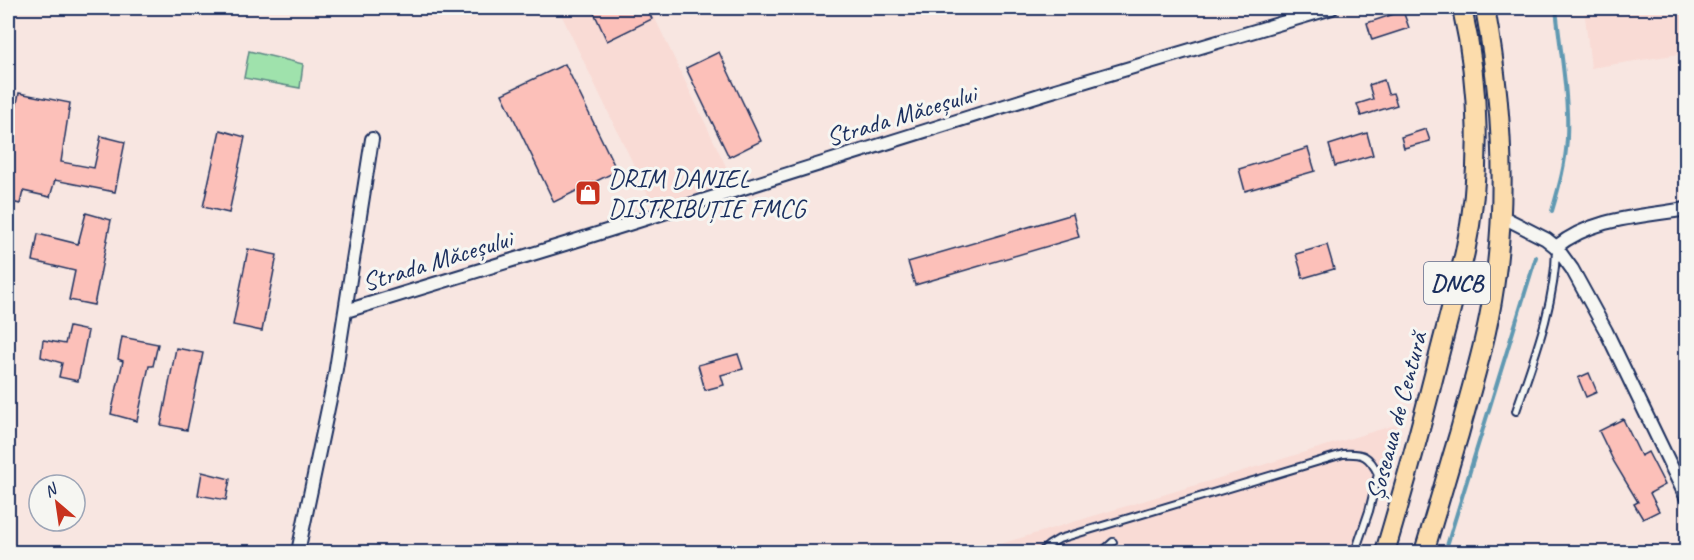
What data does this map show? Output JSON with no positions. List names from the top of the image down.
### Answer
{
  "streets": {
    "main road": ["DNCB", "Șoseaua de Centură"],
    "street": ["Strada Măceșului"]
  },
  "places": {
    "shop": ["DRIM DANIEL DISTRIBUȚIE FMCG"]
  },
  "north": "top left"
}
